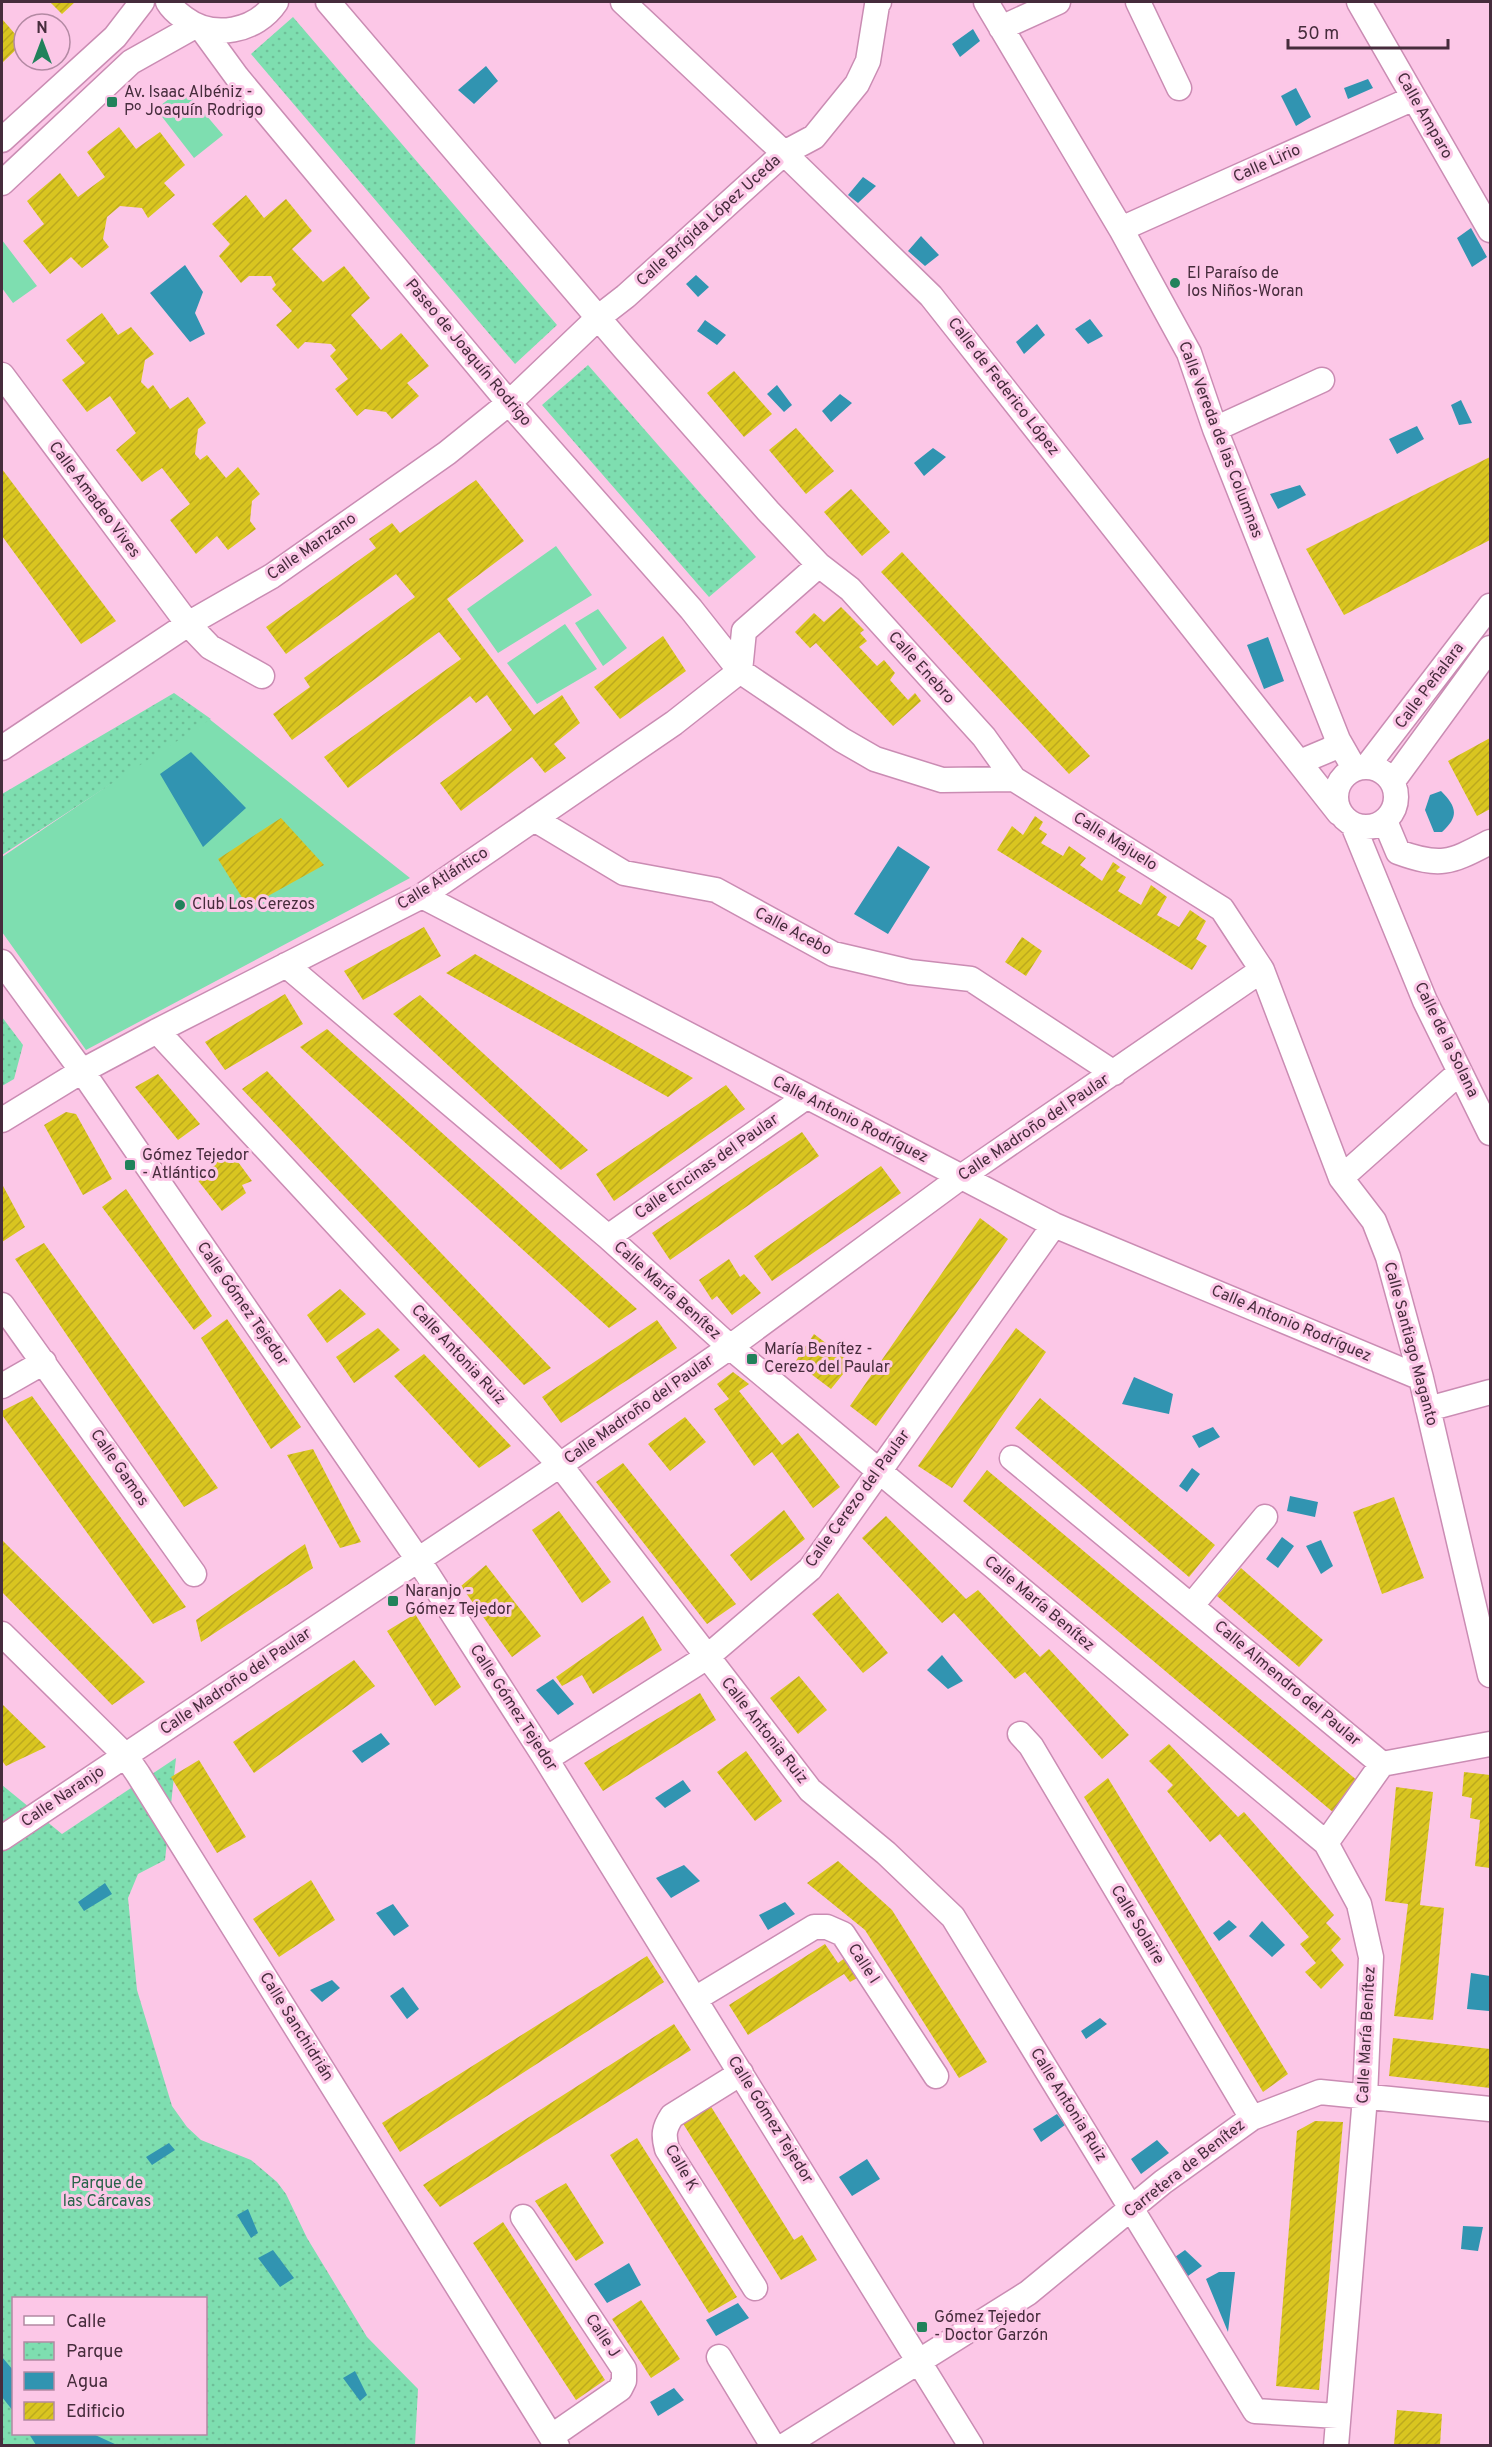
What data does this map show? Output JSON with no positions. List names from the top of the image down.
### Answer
{
  "streets": {
    "street": [
      "Calle Amparo",
      "Calle Lirio",
      "Calle Brígida López Uceda",
      "Paseo de Joaquín Rodrigo",
      "Calle de Federico López",
      "Calle Vereda de las Columnas",
      "Calle Amadeo Vives",
      "Calle Manzano",
      "Calle Enebro",
      "Calle Peñalara",
      "Calle Majuelo",
      "Calle Atlántico",
      "Calle Acebo",
      "Calle de la Solana",
      "Calle Antonio Rodríguez",
      "Calle Madroño del Paular",
      "Calle Encinas del Paular",
      "Calle María Benítez",
      "Calle Gómez Tejedor",
      "Calle Santiago Maganto",
      "Calle Antonia Ruiz",
      "Calle Gamos",
      "Calle Cerezo del Paular",
      "Calle Almendro del Paular",
      "Calle Naranjo",
      "Calle Solaire",
      "Calle I",
      "Calle Sanchidrián",
      "Calle K",
      "Carretera de Benítez",
      "Calle J"
    ]
  },
  "crossings": [
    ["Calle Amparo", "Calle Lirio"],
    ["Calle Lirio", "Calle Vereda de las Columnas"],
    ["Calle Brígida López Uceda", "Calle de Federico López"],
    ["Calle Brígida López Uceda", "Calle Manzano"],
    ["Paseo de Joaquín Rodrigo", "Calle Manzano"],
    ["Paseo de Joaquín Rodrigo", "Calle Atlántico"],
    ["Calle de Federico López", "Calle Vereda de las Columnas"],
    ["Calle de Federico López", "Calle Peñalara"],
    ["Calle de Federico López", "Calle de la Solana"],
    ["Calle Vereda de las Columnas", "Calle Peñalara"],
    ["Calle Vereda de las Columnas", "Calle de la Solana"],
    ["Calle Amadeo Vives", "Calle Manzano"],
    ["Calle Enebro", "Calle Majuelo"],
    ["Calle Peñalara", "Calle de la Solana"],
    ["Calle Majuelo", "Calle Madroño del Paular"],
    ["Calle Majuelo", "Calle Santiago Maganto"],
    ["Calle Atlántico", "Calle Acebo"],
    ["Calle Atlántico", "Calle Antonio Rodríguez"],
    ["Calle Atlántico", "Calle María Benítez"],
    ["Calle Atlántico", "Calle Gómez Tejedor"],
    ["Calle Atlántico", "Calle Antonia Ruiz"],
    ["Calle Acebo", "Calle Madroño del Paular"],
    ["Calle Antonio Rodríguez", "Calle Madroño del Paular"],
    ["Calle Antonio Rodríguez", "Calle Encinas del Paular"],
    ["Calle Antonio Rodríguez", "Calle Santiago Maganto"],
    ["Calle Antonio Rodríguez", "Calle Cerezo del Paular"],
    ["Calle Madroño del Paular", "Calle María Benítez"],
    ["Calle Madroño del Paular", "Calle Gómez Tejedor"],
    ["Calle Madroño del Paular", "Calle Antonia Ruiz"],
    ["Calle Madroño del Paular", "Calle Naranjo"],
    ["Calle Madroño del Paular", "Calle Sanchidrián"],
    ["Calle Encinas del Paular", "Calle María Benítez"],
    ["Calle María Benítez", "Calle Antonia Ruiz"],
    ["Calle María Benítez", "Calle Cerezo del Paular"],
    ["Calle María Benítez", "Carretera de Benítez"],
    ["Calle Gómez Tejedor", "Calle Cerezo del Paular"],
    ["Calle Gómez Tejedor", "Calle I"],
    ["Calle Gómez Tejedor", "Calle K"],
    ["Calle Gómez Tejedor", "Carretera de Benítez"],
    ["Calle Antonia Ruiz", "Calle Cerezo del Paular"],
    ["Calle Antonia Ruiz", "Carretera de Benítez"],
    ["Calle Naranjo", "Calle Sanchidrián"],
    ["Calle Solaire", "Carretera de Benítez"],
    ["Calle Sanchidrián", "Calle J"]
  ],
  "parks": ["Parque de las Cárcavas"],
  "places": {
    "transit": [
      "Av. Isaac Albéniz - Pº Joaquín Rodrigo",
      "Gómez Tejedor - Atlántico",
      "María Benítez - Cerezo del Paular",
      "Naranjo - Gómez Tejedor",
      "Gómez Tejedor - Doctor Garzón"
    ],
    "other": ["El Paraíso de los Niños-Woran", "Club Los Cerezos"]
  },
  "legend": [
    "Calle",
    "Parque",
    "Agua",
    "Edificio"
  ],
  "scale_bar": "50 m",
  "north": "top"
}
